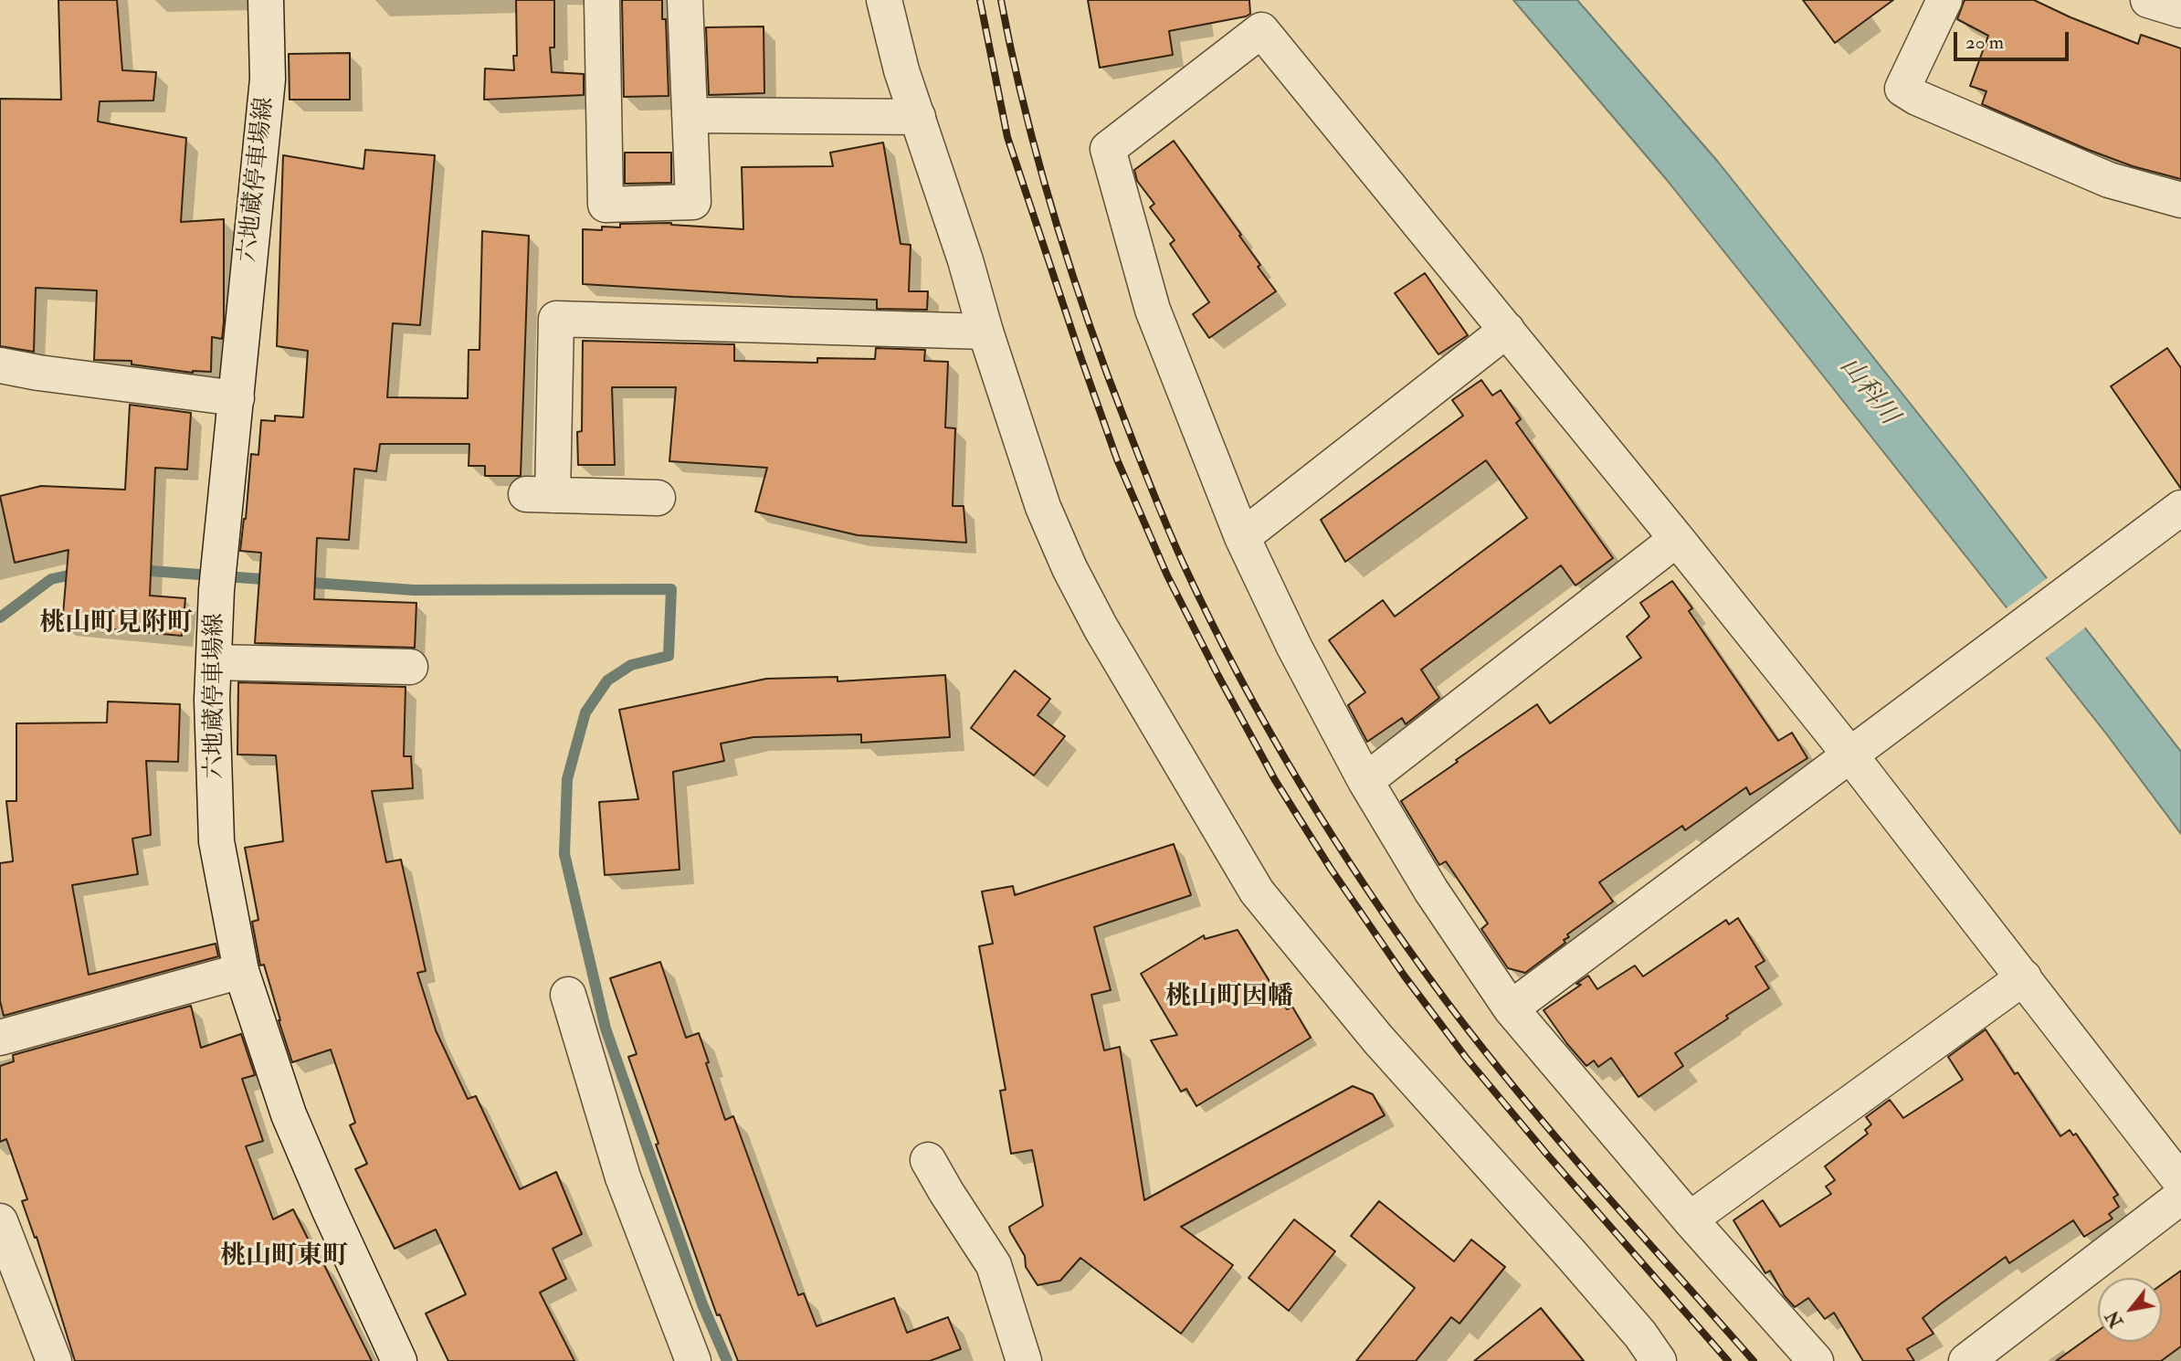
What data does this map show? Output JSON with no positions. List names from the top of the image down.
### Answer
{
  "streets": {
    "street": ["六地蔵停車場線"]
  },
  "districts": ["桃山町見附町", "桃山町因幡", "桃山町東町"],
  "water": ["山科川"],
  "scale_bar": "20 m",
  "north": "bottom left"
}
